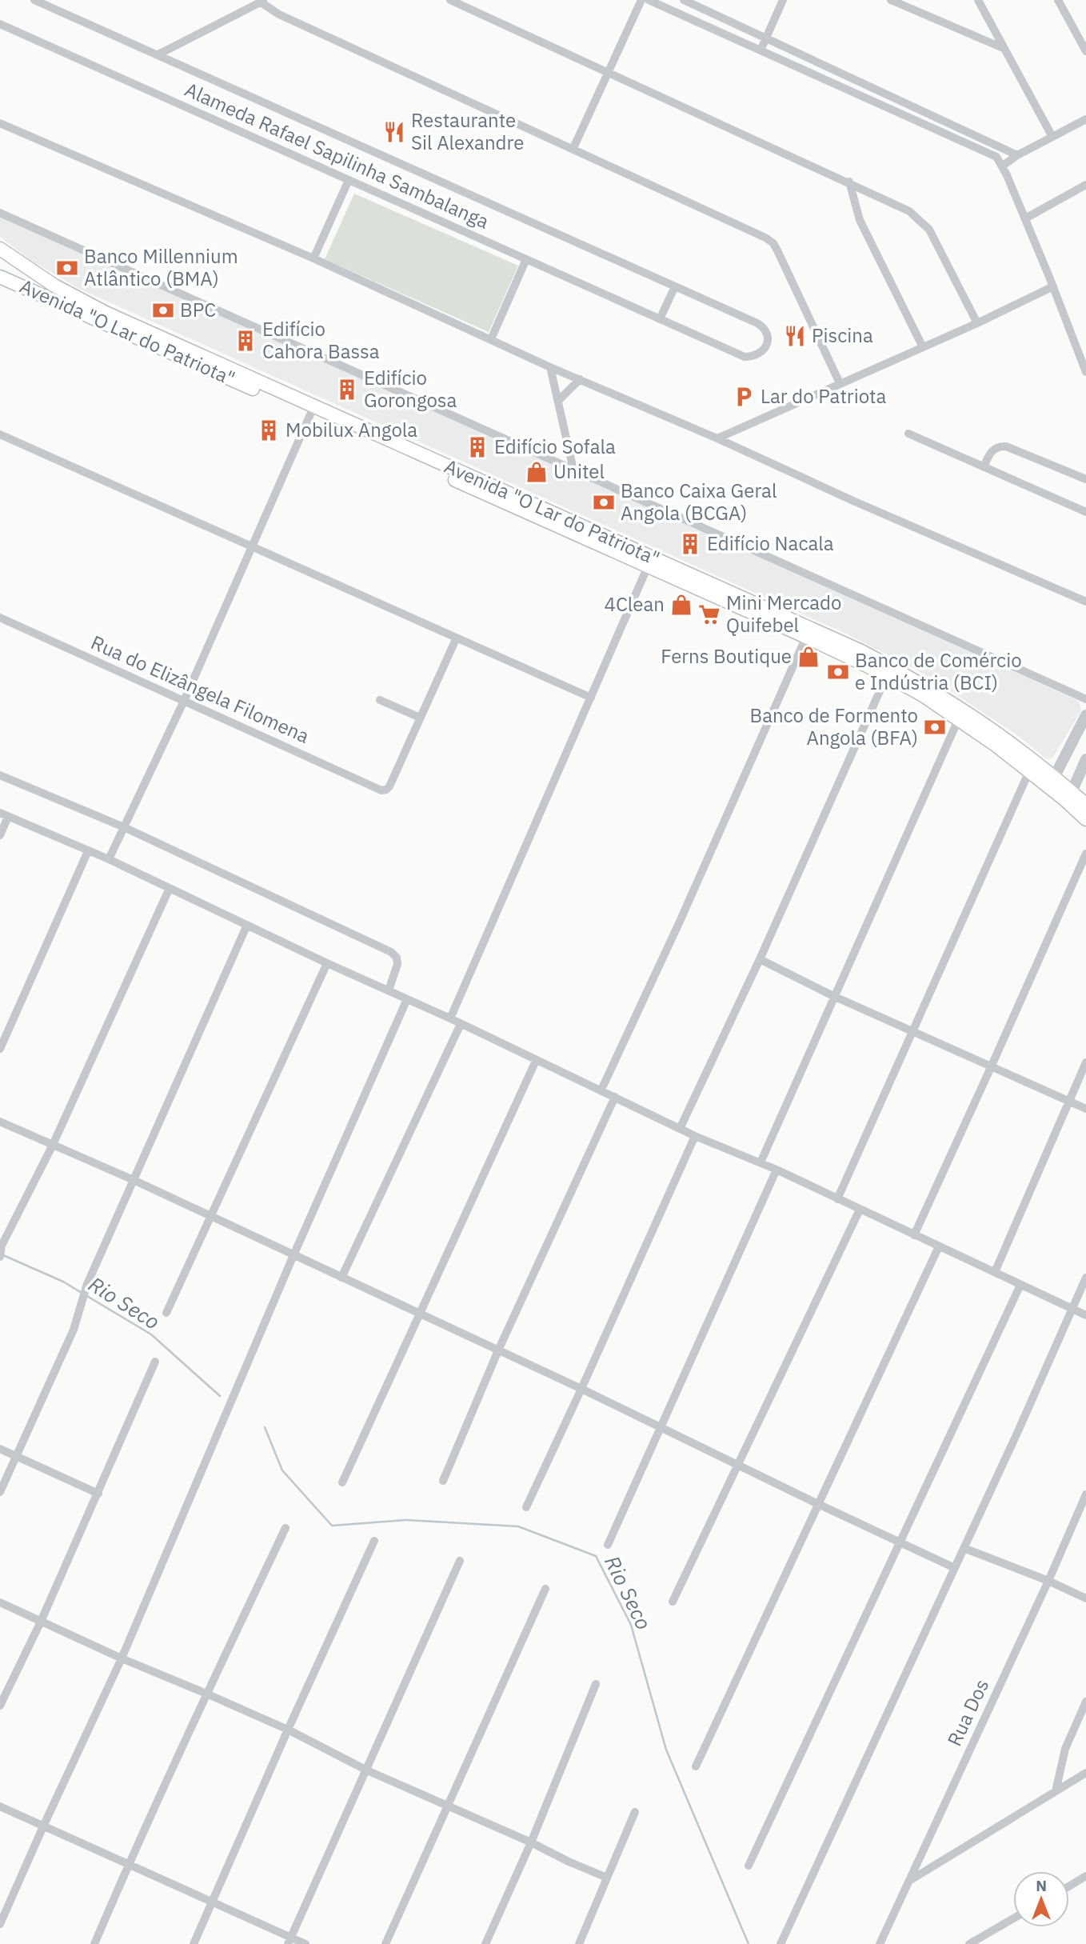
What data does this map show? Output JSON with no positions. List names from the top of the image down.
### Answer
{
  "streets": {
    "main road": ["Avenida \"O Lar do Patriota\""],
    "street": ["Alameda Rafael Sapilinha Sambalanga", "Rua do Elizângela Filomena", "Rua Dos"]
  },
  "water": ["Rio Seco"],
  "places": {
    "restaurant": ["Restaurante Sil Alexandre", "Piscina"],
    "bank": [
      "Banco Millennium Atlântico (BMA)",
      "BPC",
      "Banco Caixa Geral Angola (BCGA)",
      "Banco de Comércio e Indústria (BCI)",
      "Banco de Formento Angola (BFA)"
    ],
    "building": [
      "Edifício Cahora Bassa",
      "Edifício Gorongosa",
      "Mobilux Angola",
      "Edifício Sofala",
      "Edifício Nacala"
    ],
    "parking": ["Lar do Patriota"],
    "shop": ["Unitel", "4Clean", "Ferns Boutique"],
    "supermarket": ["Mini Mercado Quifebel"]
  },
  "north": "top"
}
